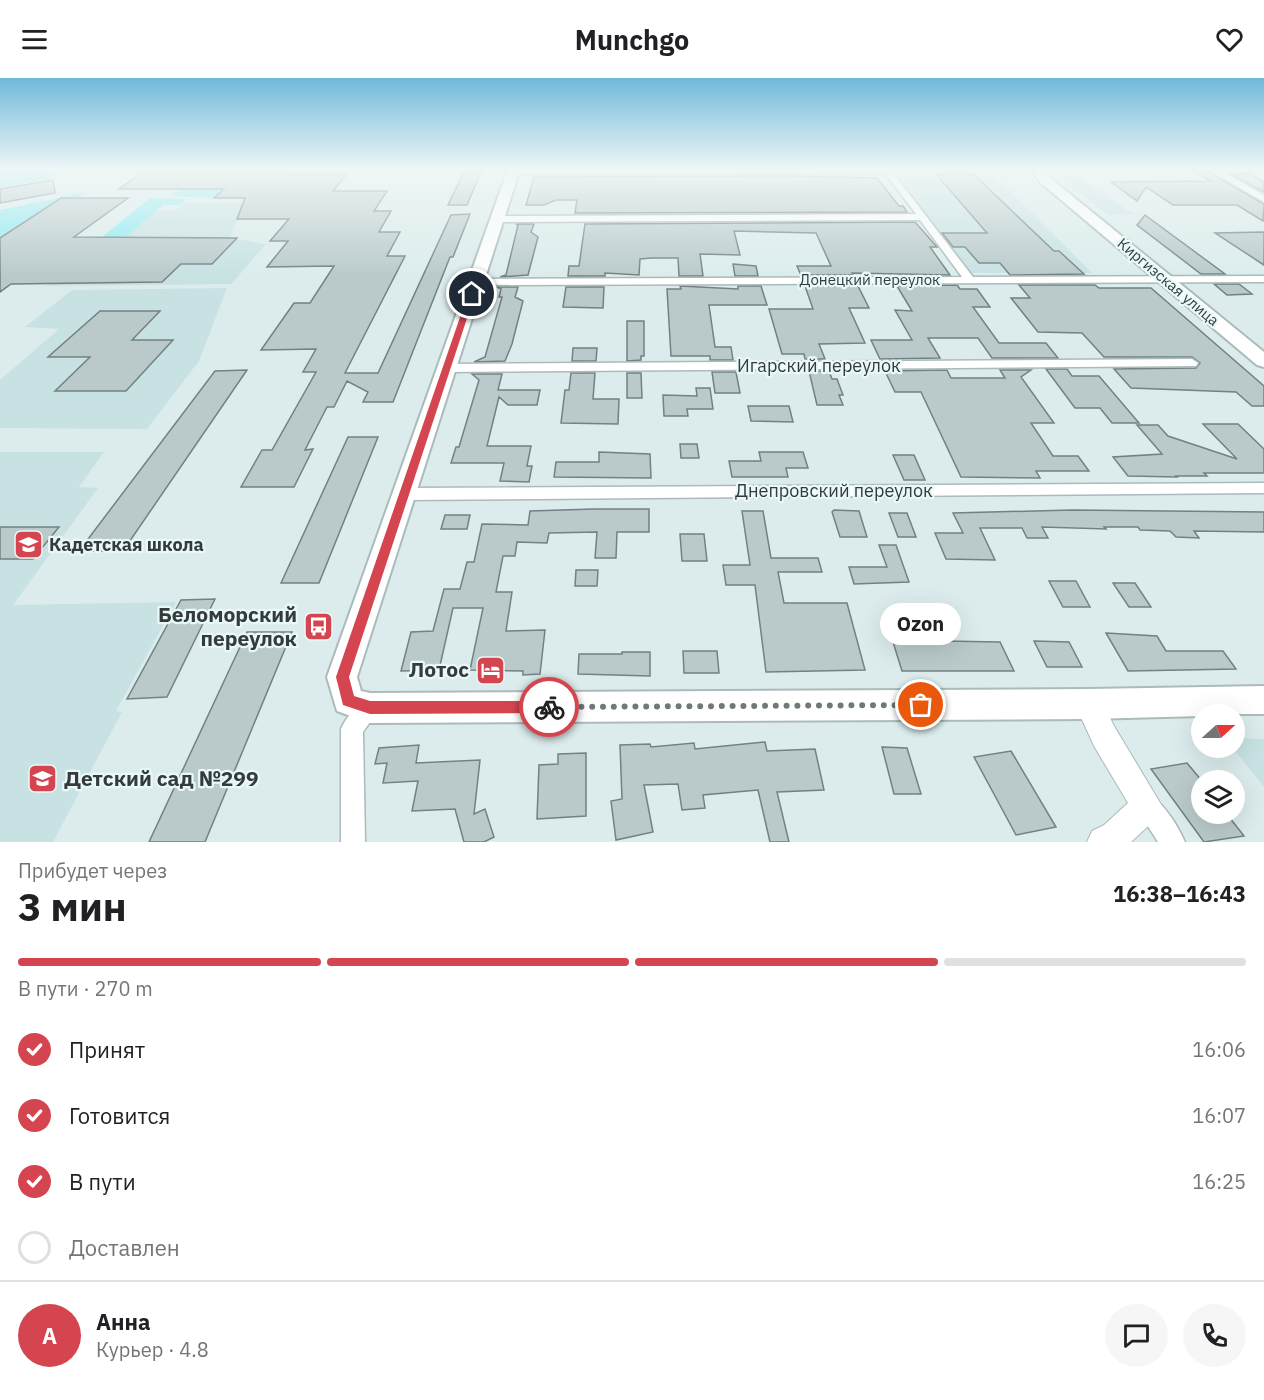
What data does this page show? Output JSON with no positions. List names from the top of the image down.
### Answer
{
  "streets": {
    "main road": ["Киргизская улица"],
    "street": ["Донецкий переулок", "Игарский переулок", "Днепровский переулок"]
  },
  "crossings": [
    ["Донецкий переулок", "Киргизская улица"]
  ],
  "places": {
    "school or university": ["Кадетская школа", "Детский сад №299"],
    "bus stop": ["Беломорский переулок"],
    "hotel": ["Лотос"],
    "other": ["Ozon"]
  },
  "north": "right",
  "page": {
    "header": "Munchgo",
    "bubble": "Ozon",
    "heading": ["3 мин", "Прибудет через", "16:38–16:43"],
    "panel": ["Анна", "Курьер · 4.8"],
    "bar": "В пути · 270 m",
    "list": [
      ["Принят", "16:06"],
      ["Готовится", "16:07"],
      ["В пути", "16:25"],
      "Доставлен"
    ],
    "round": "А"
  }
}
